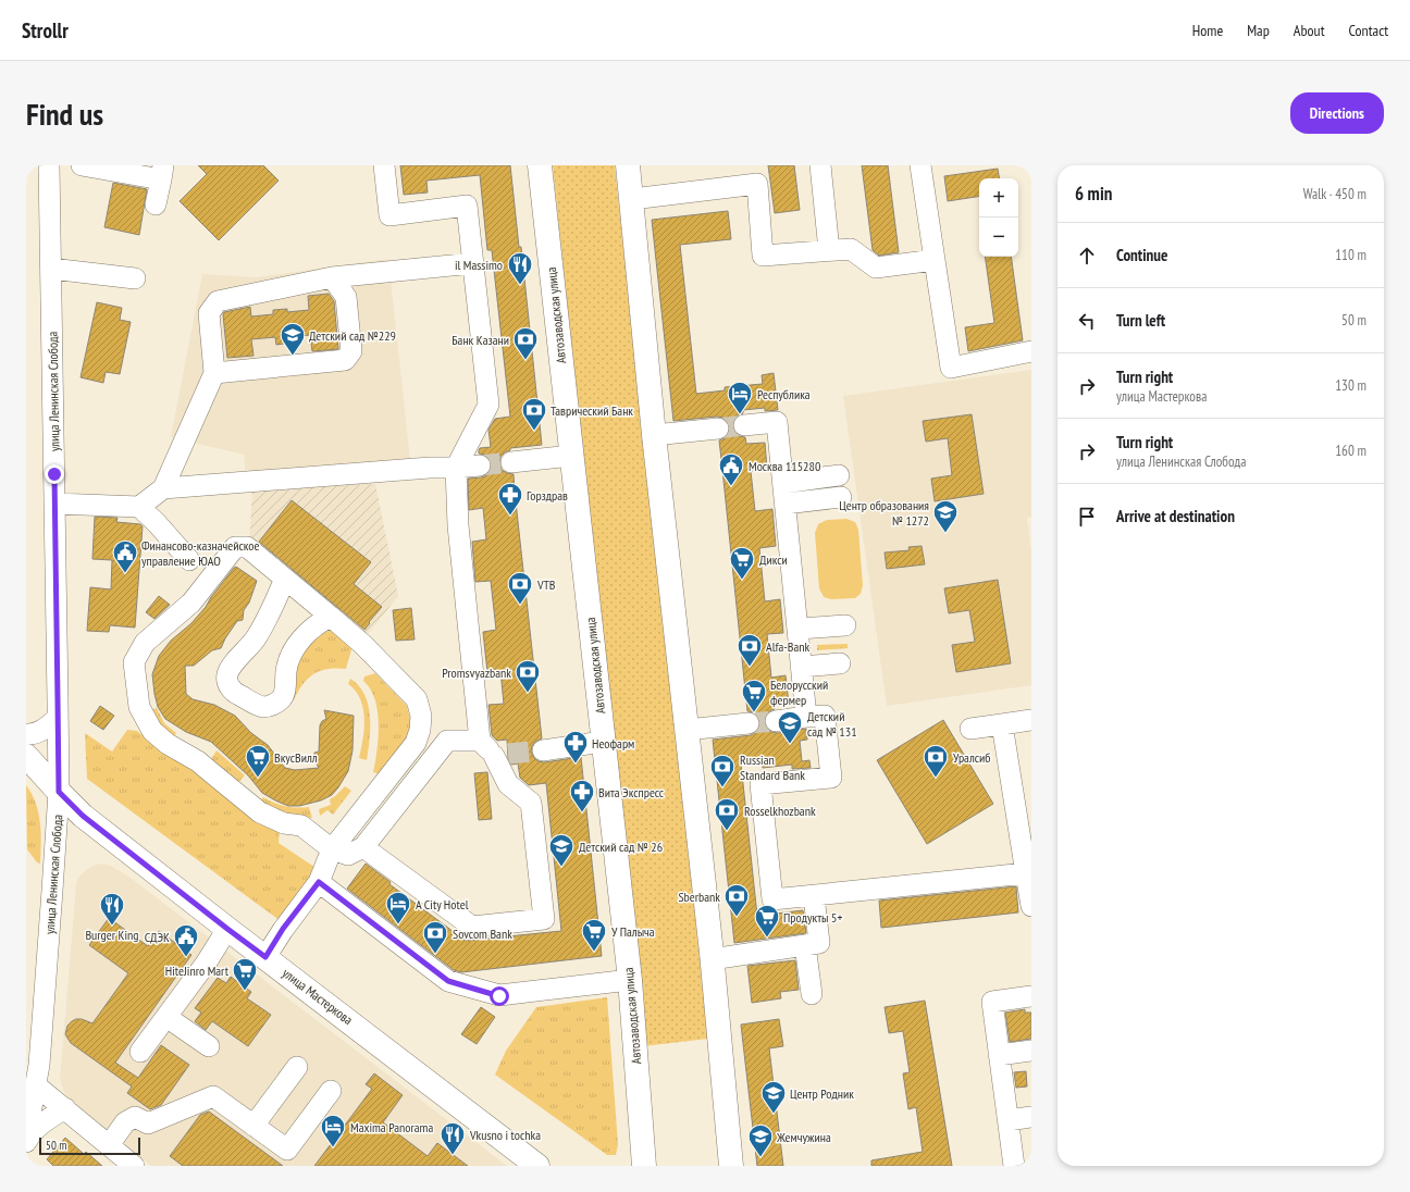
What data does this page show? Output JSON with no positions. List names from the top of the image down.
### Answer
{
  "streets": {
    "main road": ["Автозаводская улица", "улица Мастеркова"],
    "street": ["улица Ленинская Слобода"]
  },
  "crossings": [
    ["улица Ленинская Слобода", "улица Мастеркова"]
  ],
  "places": {
    "restaurant": ["il Massimo", "Burger King", "Vkusno i tochka"],
    "school or university": [
      "Детский сад №229",
      "Центр образования № 1272",
      "Детский сад № 131",
      "Детский сад № 26",
      "Центр Родник",
      "Жемчужина"
    ],
    "bank": [
      "Банк Казани",
      "Таврический Банк",
      "VTB",
      "Alfa-Bank",
      "Promsvyazbank",
      "Уралсиб",
      "Russian Standard Bank",
      "Rosselkhozbank",
      "Sberbank",
      "Sovcom Bank"
    ],
    "hotel": ["Республика", "A City Hotel", "Maxima Panorama"],
    "public building": ["Москва 115280", "Финансово-казначейское управление ЮАО", "СДЭК"],
    "pharmacy": ["Горздрав", "Неофарм", "Вита Экспресс"],
    "supermarket": [
      "Дикси",
      "Белорусский фермер",
      "ВкусВилл",
      "Продукты 5+",
      "У Палыча",
      "HiteJinro Mart"
    ]
  },
  "scale_bar": "50 m",
  "page": {
    "header": "Strollr",
    "nav": [
      "Home",
      "Map",
      "About",
      "Contact"
    ],
    "buttons": "Directions",
    "title": "Find us",
    "heading": ["6 min", "Walk · 450 m"],
    "map_buttons": ["+", "−"],
    "list": [
      ["Continue", "110 m"],
      ["Turn left", "50 m"],
      ["Turn right", "улица Мастеркова", "130 m"],
      ["Turn right", "улица Ленинская Слобода", "160 m"],
      "Arrive at destination"
    ],
    "scale": "50 m"
  }
}
